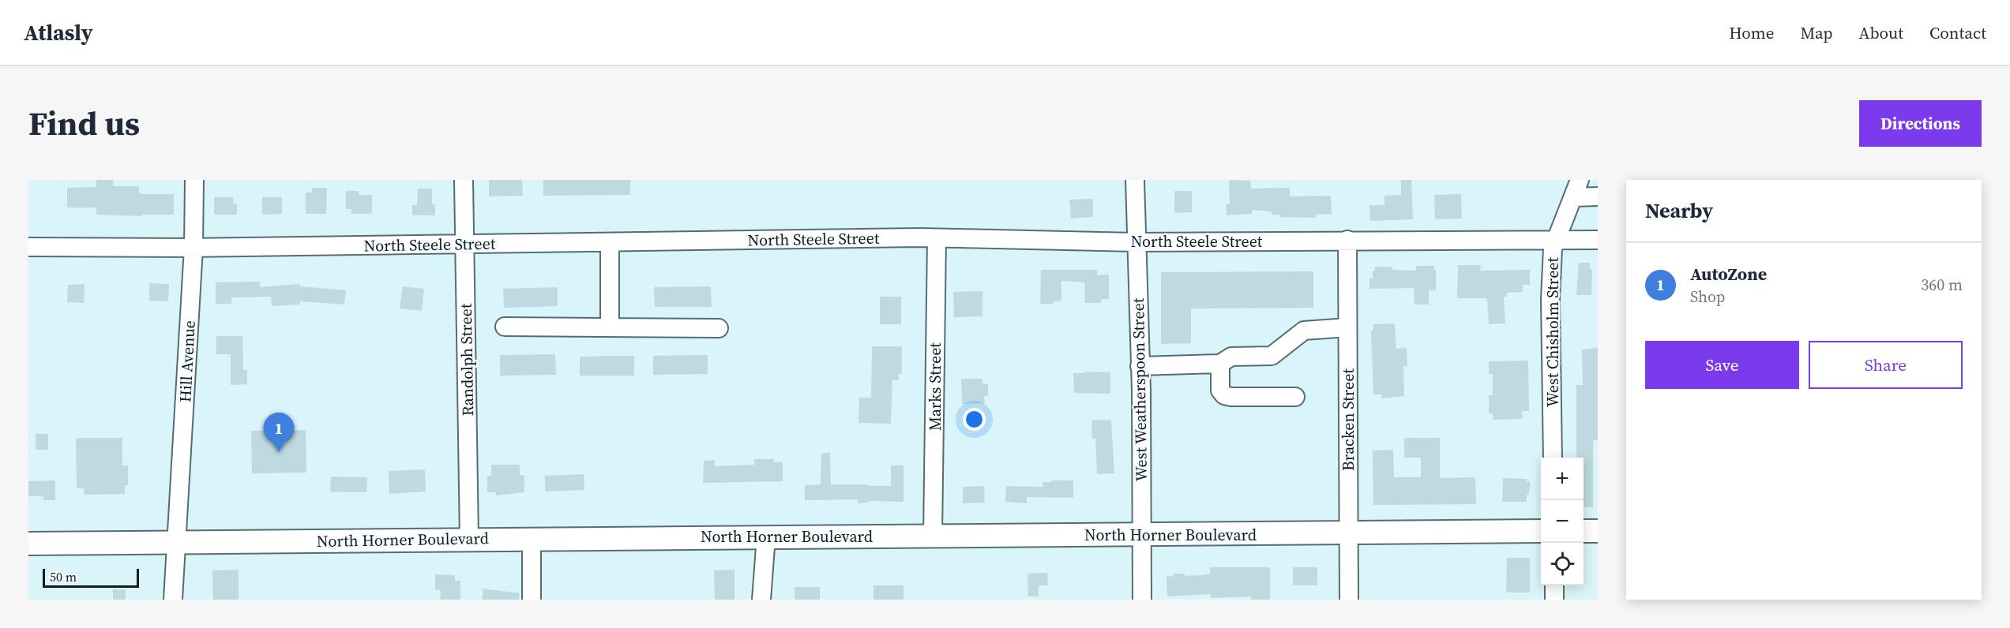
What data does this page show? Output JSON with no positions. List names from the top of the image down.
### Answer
{
  "streets": {
    "main road": ["North Horner Boulevard"],
    "street": [
      "North Steele Street",
      "West Chisholm Street",
      "Randolph Street",
      "Hill Avenue",
      "Marks Street",
      "West Weatherspoon Street",
      "Bracken Street"
    ]
  },
  "crossings": [
    ["North Steele Street", "West Chisholm Street"],
    ["North Steele Street", "Randolph Street"],
    ["North Steele Street", "Hill Avenue"],
    ["North Steele Street", "Marks Street"],
    ["North Steele Street", "West Weatherspoon Street"],
    ["North Steele Street", "Bracken Street"],
    ["Randolph Street", "North Horner Boulevard"],
    ["Hill Avenue", "North Horner Boulevard"],
    ["Marks Street", "North Horner Boulevard"],
    ["West Weatherspoon Street", "North Horner Boulevard"],
    ["Bracken Street", "North Horner Boulevard"]
  ],
  "scale_bar": "50 m",
  "page": {
    "header": "Atlasly",
    "nav": [
      "Home",
      "Map",
      "About",
      "Contact"
    ],
    "title": "Find us",
    "buttons": [
      "Directions",
      ["Save", "Share"]
    ],
    "heading": "Nearby",
    "list": [
      {
        "mark": "1",
        "name": "AutoZone",
        "note": "Shop",
        "value": "360 m"
      }
    ],
    "pins": "1",
    "map_buttons": ["+", "−"],
    "scale": "50 m"
  }
}
